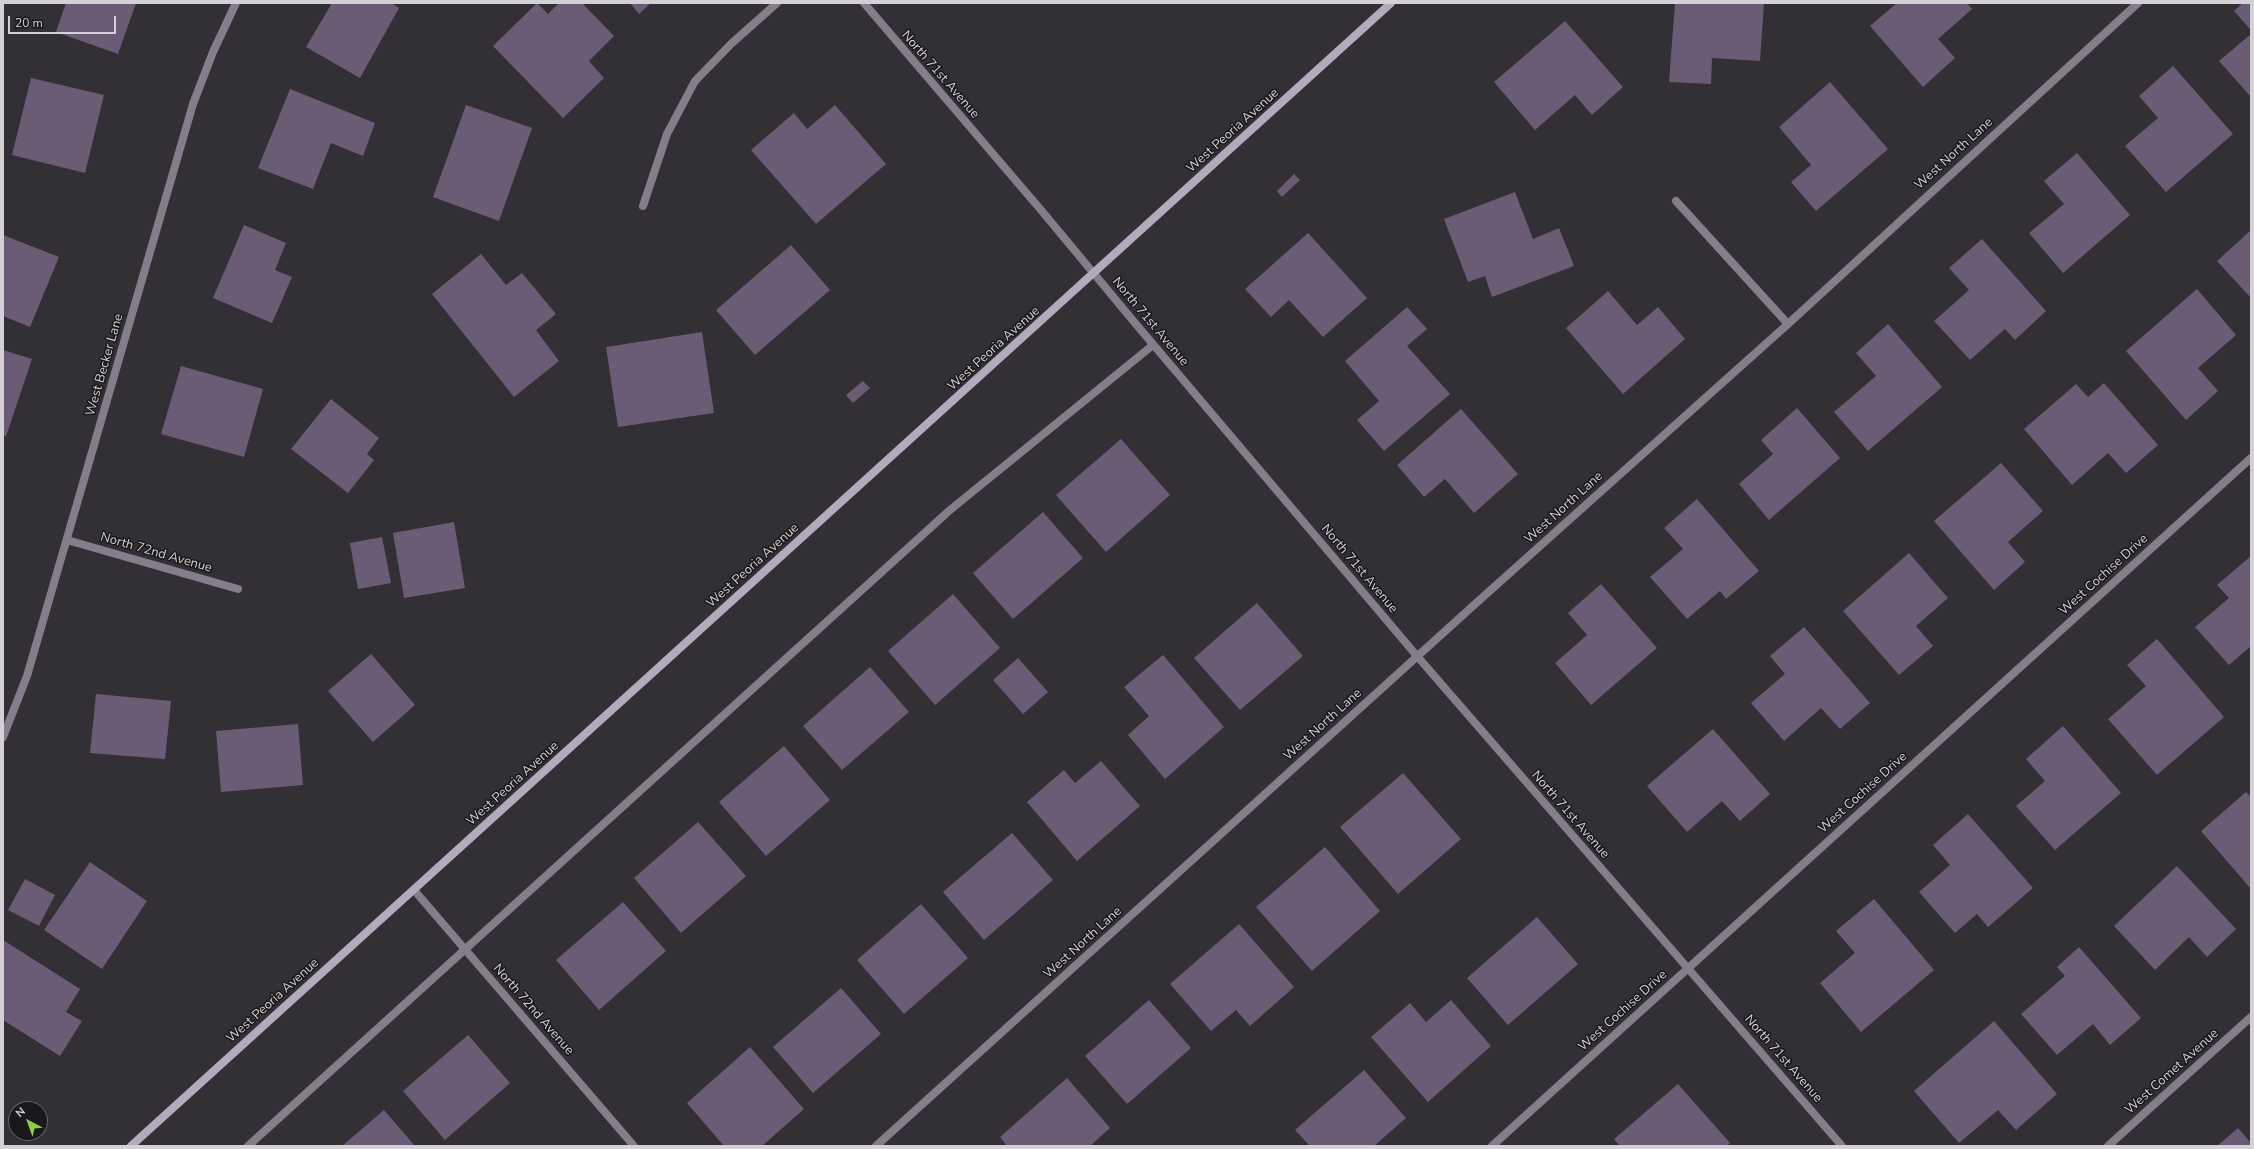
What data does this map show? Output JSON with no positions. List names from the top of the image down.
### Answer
{
  "streets": {
    "main road": ["West Peoria Avenue"],
    "street": [
      "North 71st Avenue",
      "West North Lane",
      "West Becker Lane",
      "North 72nd Avenue",
      "West Cochise Drive",
      "West Comet Avenue"
    ]
  },
  "crossings": [
    ["North 71st Avenue", "West Peoria Avenue"],
    ["North 71st Avenue", "West North Lane"],
    ["North 71st Avenue", "West Cochise Drive"],
    ["West Peoria Avenue", "North 72nd Avenue"],
    ["West Becker Lane", "North 72nd Avenue"]
  ],
  "scale_bar": "20 m",
  "north": "top left"
}
